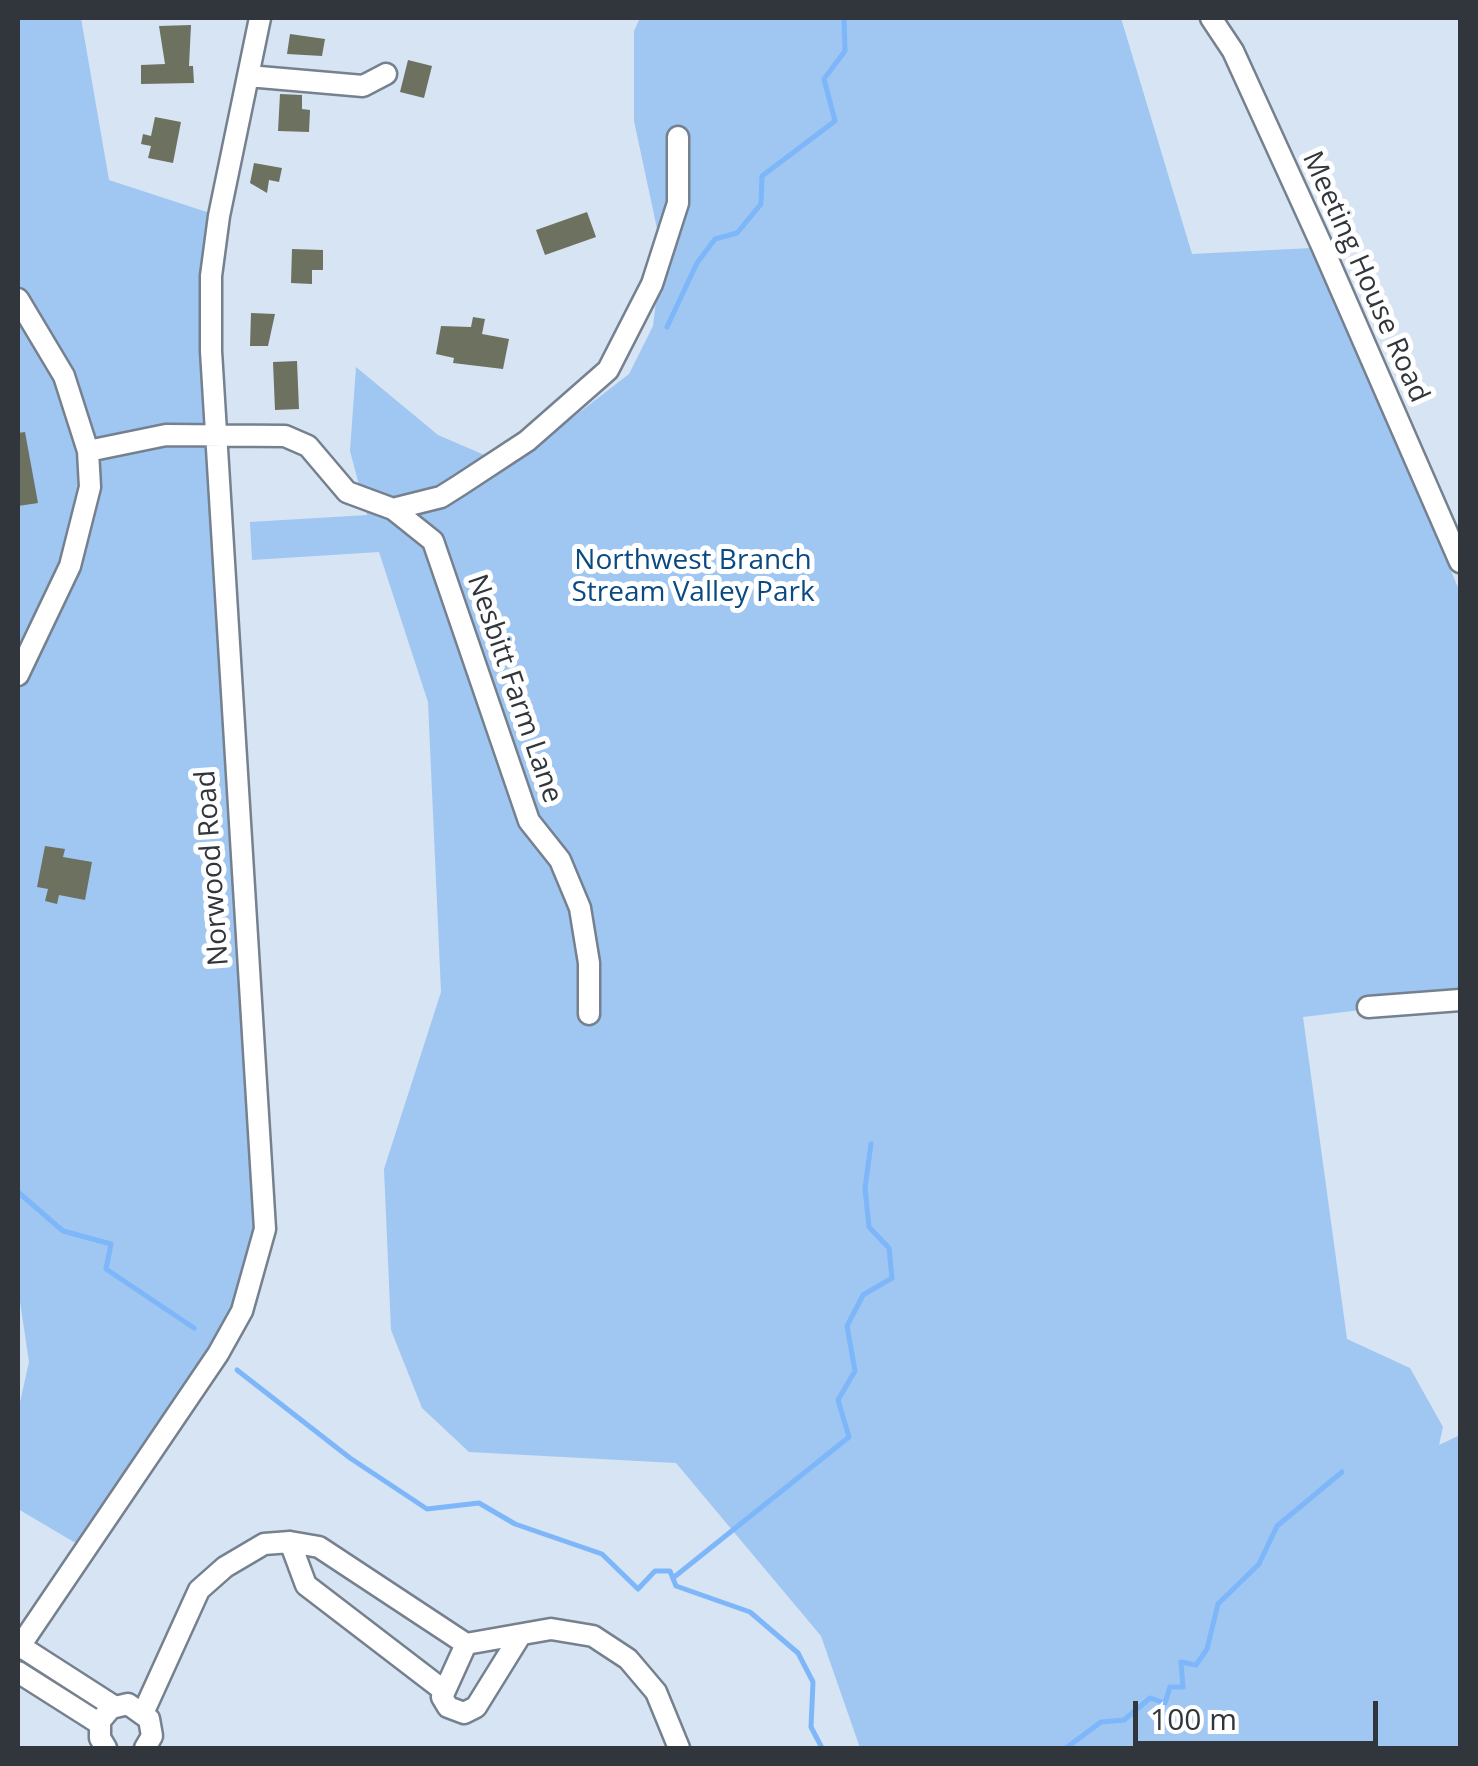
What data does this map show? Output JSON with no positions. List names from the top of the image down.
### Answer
{
  "streets": {
    "street": ["Meeting House Road", "Nesbitt Farm Lane", "Norwood Road"]
  },
  "crossings": [
    ["Nesbitt Farm Lane", "Norwood Road"]
  ],
  "parks": ["Northwest Branch Stream Valley Park"],
  "scale_bar": "100 m"
}
